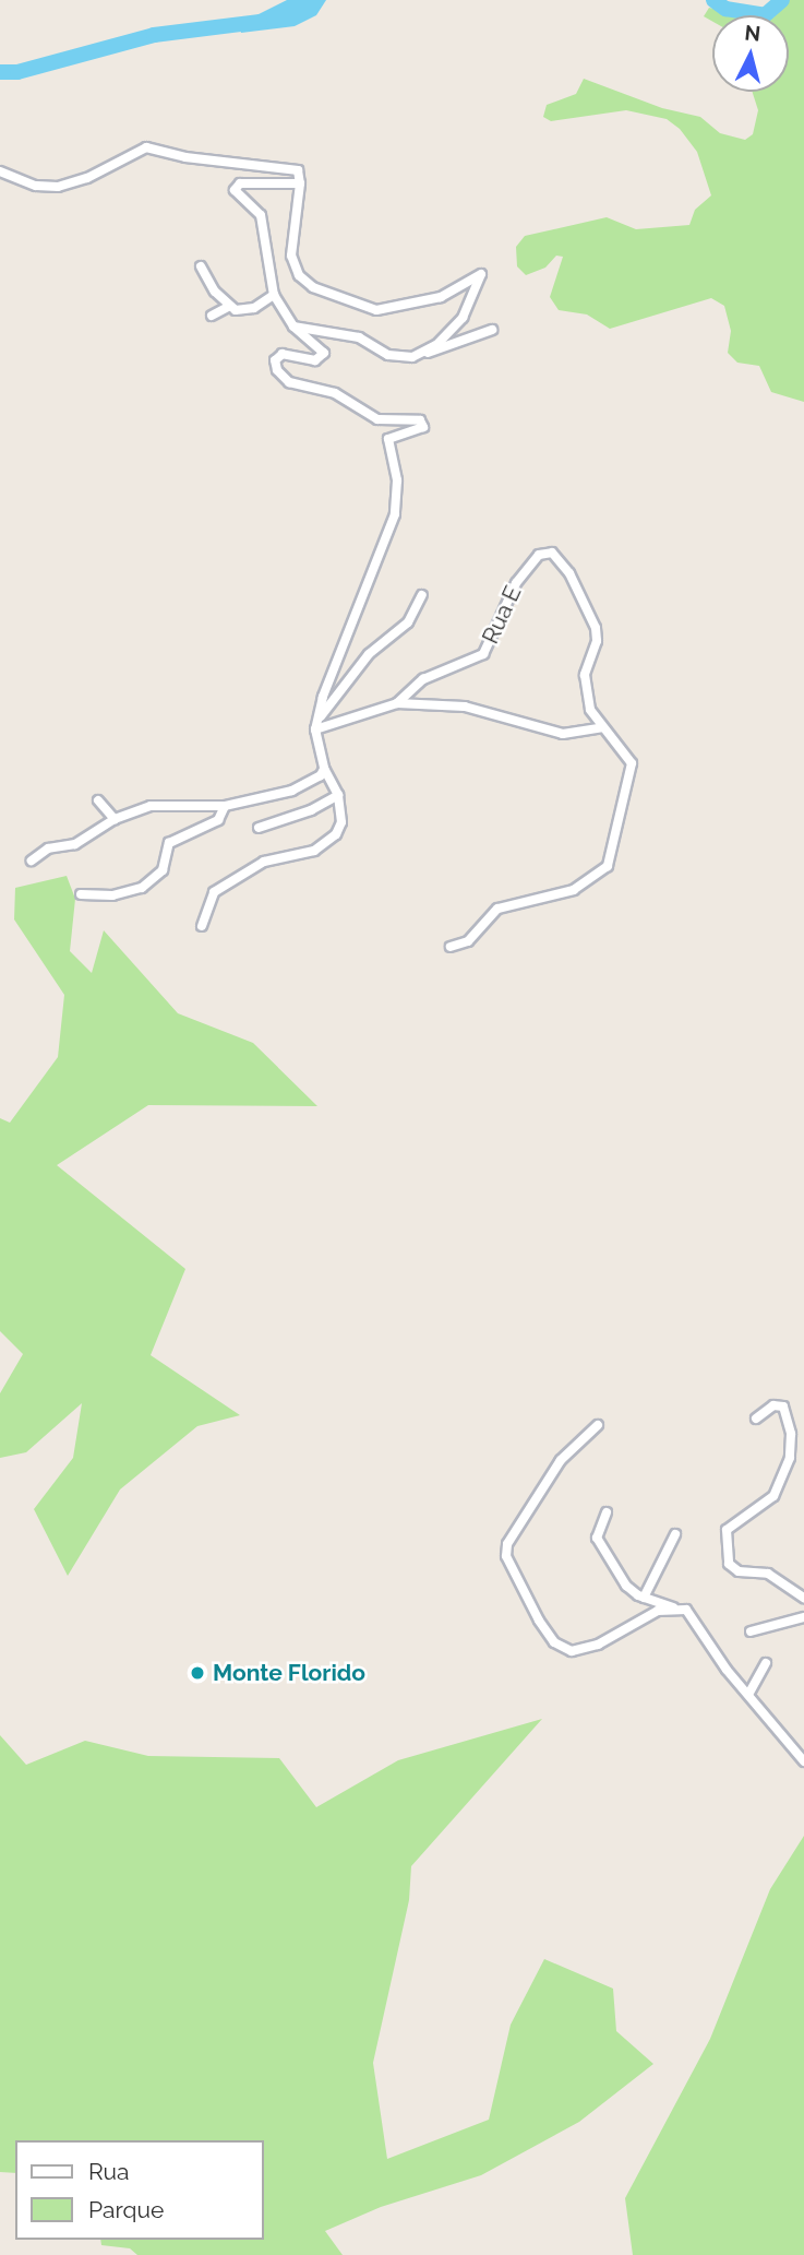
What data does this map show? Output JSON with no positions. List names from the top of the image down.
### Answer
{
  "streets": {
    "street": ["Rua E"]
  },
  "places": ["Monte Florido"],
  "legend": ["Rua", "Parque"],
  "north": "top"
}
